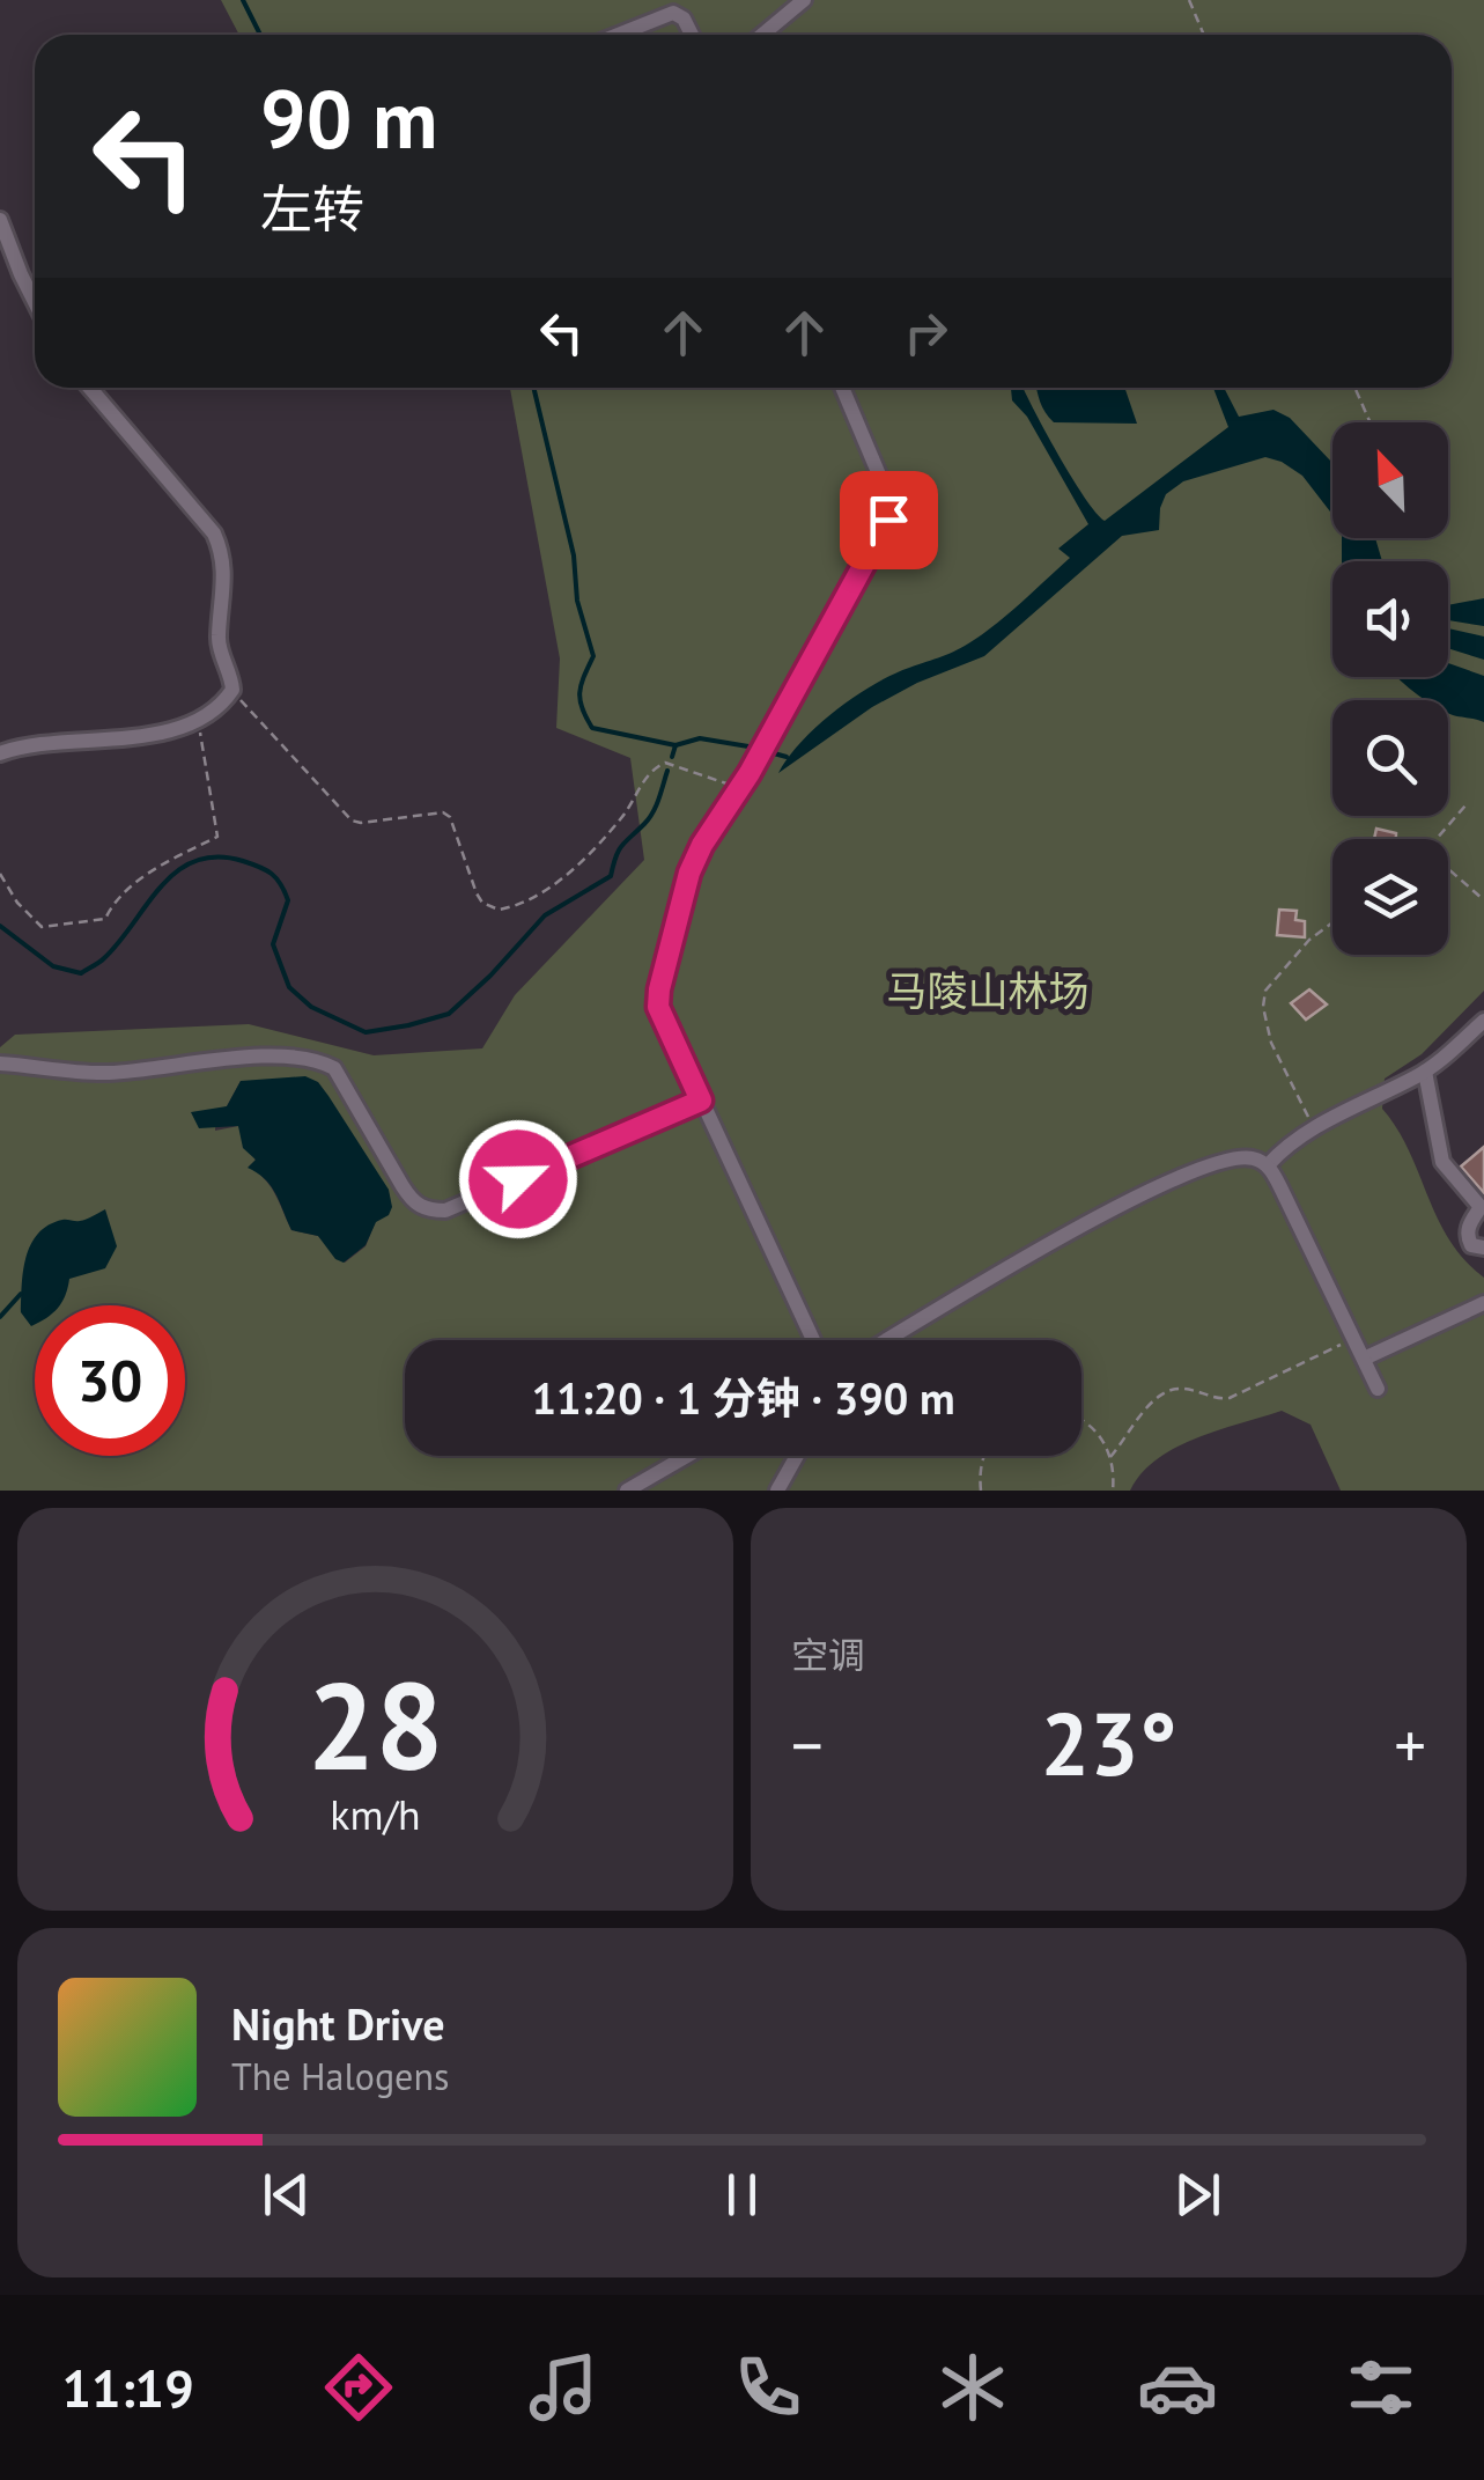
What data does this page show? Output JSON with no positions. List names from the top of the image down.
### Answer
{
  "parks": ["马陵山林场"],
  "north": "top left",
  "page": {
    "turn": ["90 m", "左转"],
    "limit": "30",
    "trip": "11:20 · 1 分钟 · 390 m",
    "tile": "空调",
    "heat": ["−", "23°", "+"],
    "song": ["Night Drive", "The Halogens"],
    "tabs": "11:19",
    "gauge": ["28", "km/h"]
  }
}
